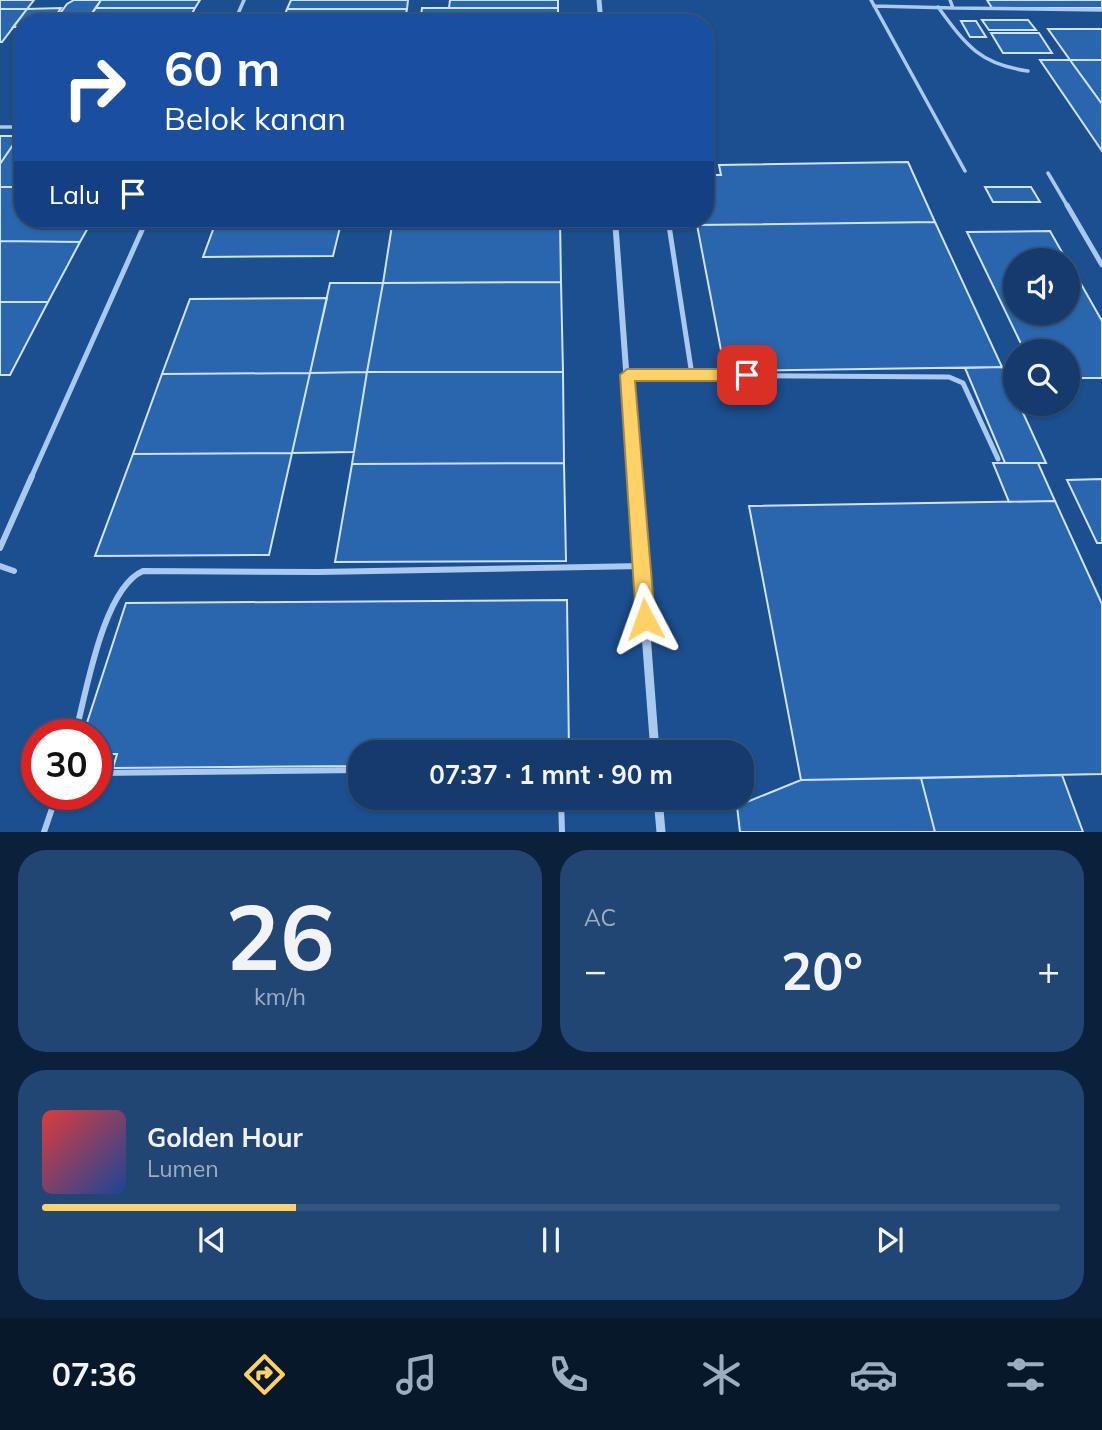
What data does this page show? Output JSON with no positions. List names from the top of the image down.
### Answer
{
  "page": {
    "turn": ["60 m", "Belok kanan"],
    "then": "Lalu",
    "limit": "30",
    "trip": "07:37 · 1 mnt · 90 m",
    "tile": [
      ["26", "km/h"],
      "AC"
    ],
    "heat": ["−", "20°", "+"],
    "song": ["Golden Hour", "Lumen"],
    "tabs": "07:36"
  }
}
